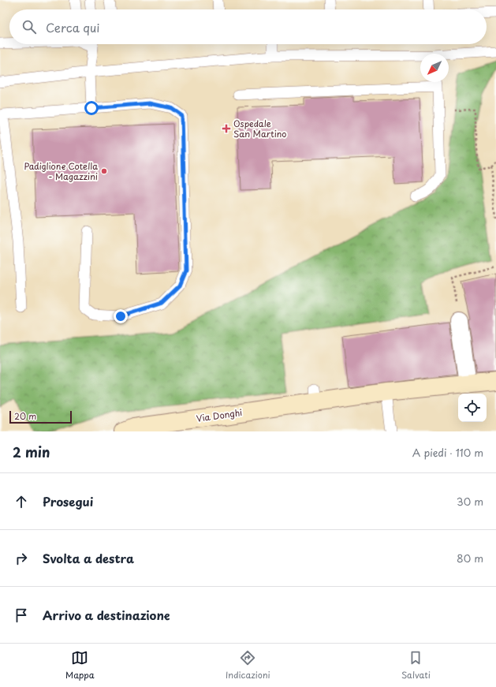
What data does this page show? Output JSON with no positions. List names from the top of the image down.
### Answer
{
  "streets": {
    "street": ["Via Donghi"]
  },
  "places": {
    "health": ["Ospedale San Martino"],
    "other": ["Padiglione Cotella - Magazzini"]
  },
  "scale_bar": "20 m",
  "north": "bottom left",
  "page": {
    "search": "Cerca qui",
    "scale": "20 m",
    "heading": ["2 min", "A piedi · 110 m"],
    "list": [
      ["Prosegui", "30 m"],
      ["Svolta a destra", "80 m"],
      "Arrivo a destinazione"
    ],
    "nav": ["Mappa", "Indicazioni", "Salvati"]
  }
}
